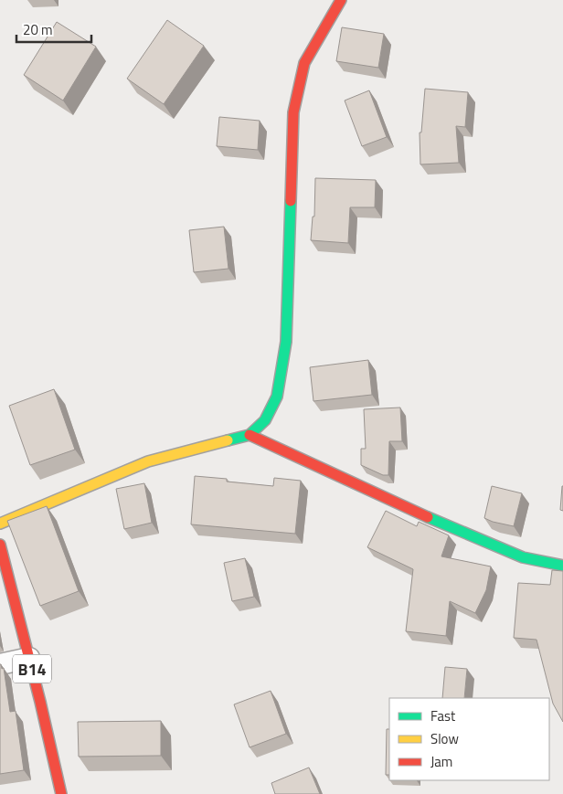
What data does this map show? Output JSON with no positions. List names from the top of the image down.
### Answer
{
  "streets": {
    "street": ["B14"]
  },
  "legend": ["Fast", "Slow", "Jam"],
  "scale_bar": "20 m"
}
